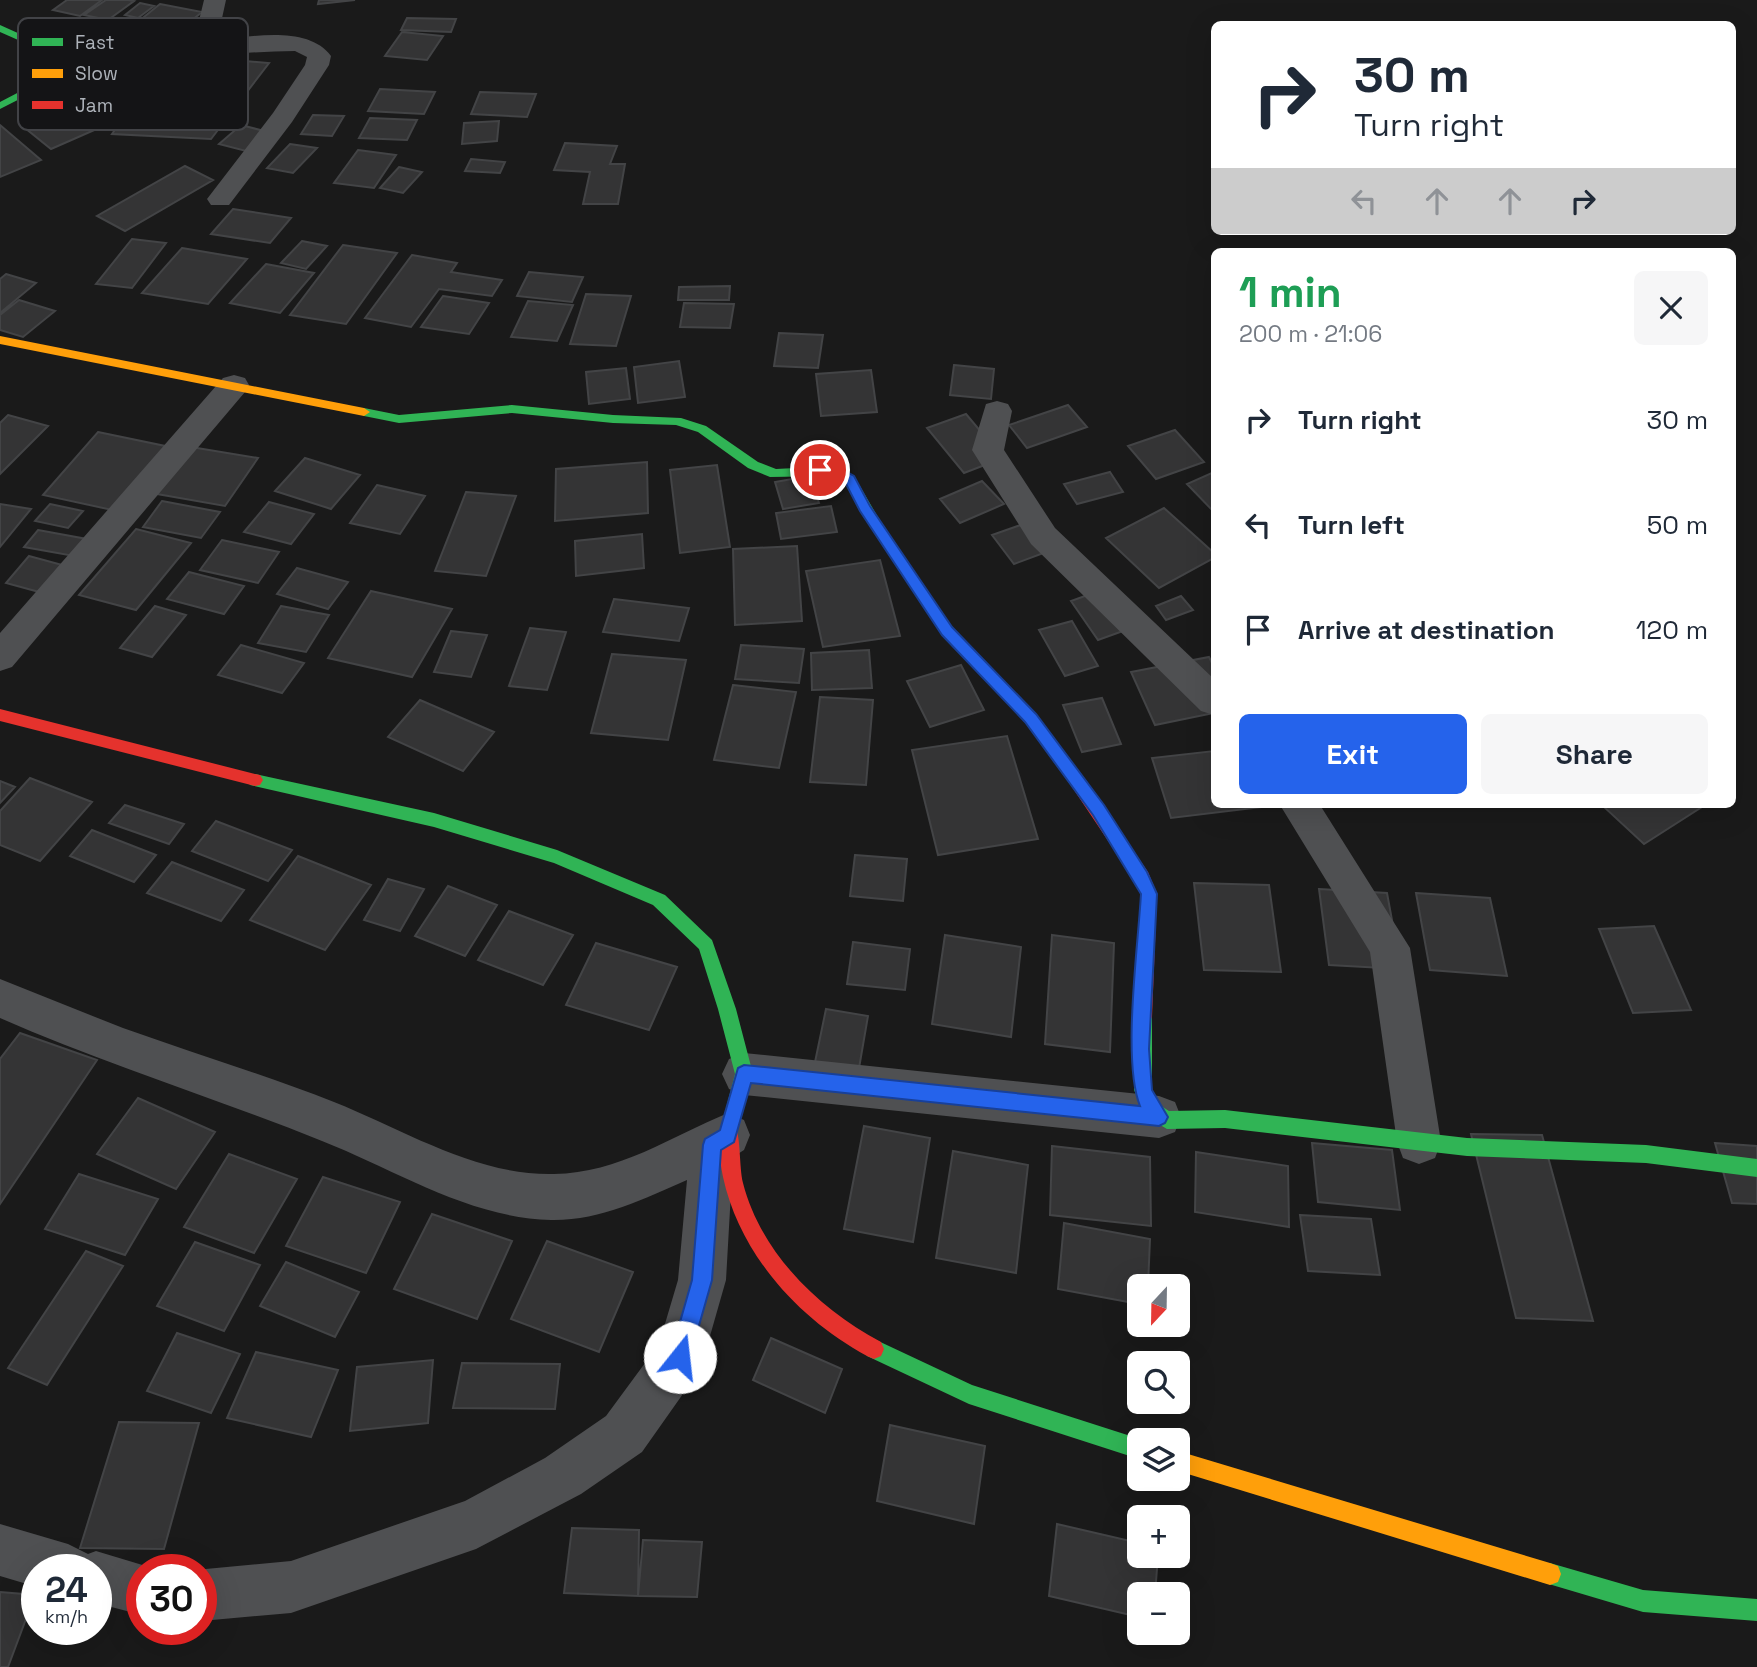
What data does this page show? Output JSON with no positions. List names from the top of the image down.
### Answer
{
  "legend": ["Fast", "Slow", "Jam"],
  "north": "bottom",
  "page": {
    "turn": ["30 m", "Turn right"],
    "heading": ["1 min", "200 m · 21:06"],
    "list": [
      {
        "name": "Turn right",
        "value": "30 m"
      },
      {
        "name": "Turn left",
        "value": "50 m"
      },
      {
        "name": "Arrive at destination",
        "value": "120 m"
      }
    ],
    "buttons": ["Exit", "Share"],
    "map_buttons": ["+", "−"],
    "speed": "24 km/h",
    "limit": "30"
  }
}
